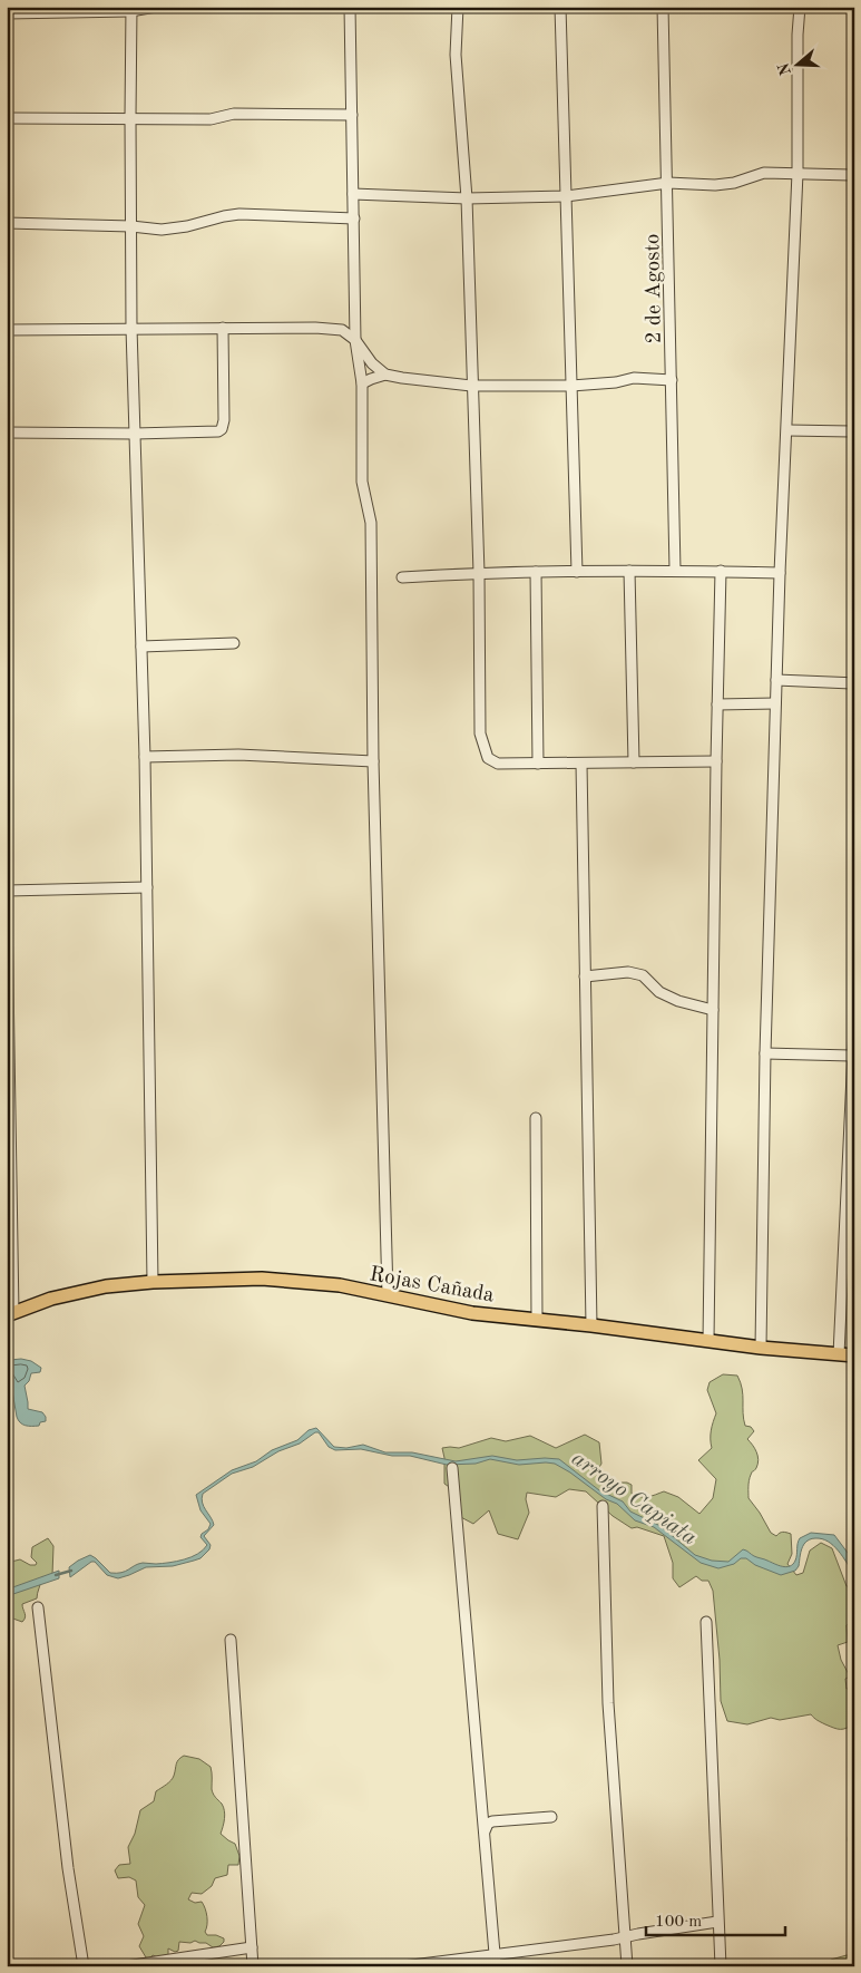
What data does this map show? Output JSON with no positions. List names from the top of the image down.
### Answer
{
  "streets": {
    "main road": ["Rojas Cañada"],
    "street": ["2 de Agosto"]
  },
  "water": ["arroyo Capiata"],
  "scale_bar": "100 m",
  "north": "left"
}
